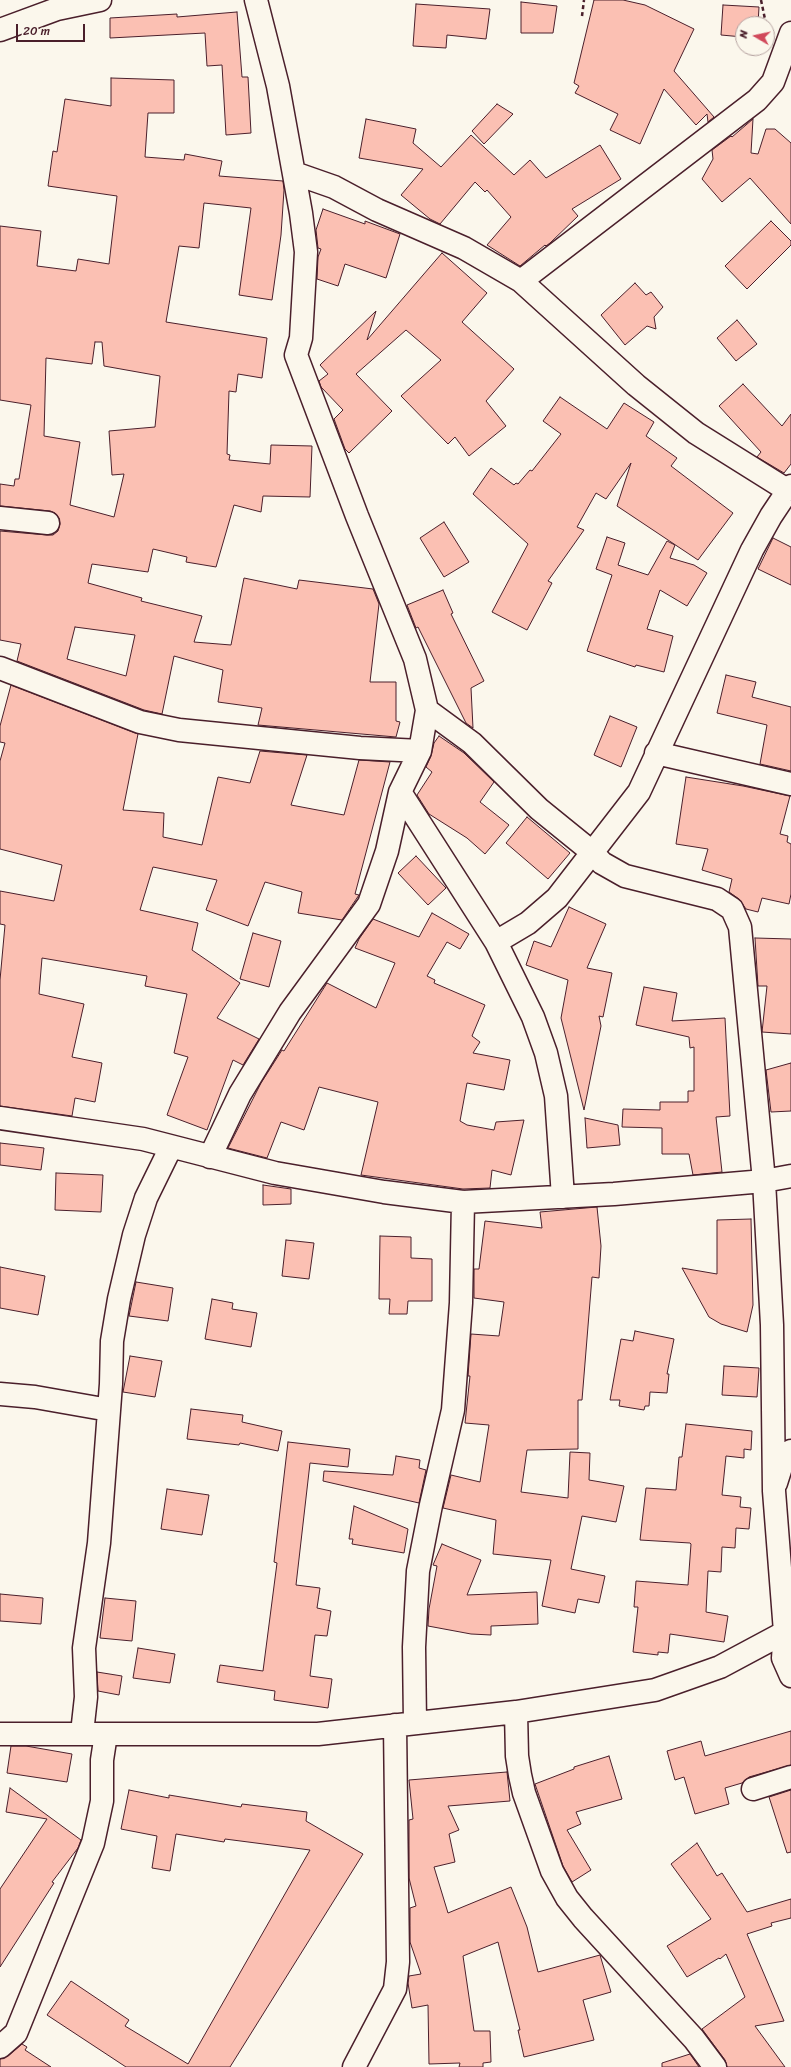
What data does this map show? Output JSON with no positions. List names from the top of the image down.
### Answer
{
  "scale_bar": "20 m",
  "north": "left"
}
